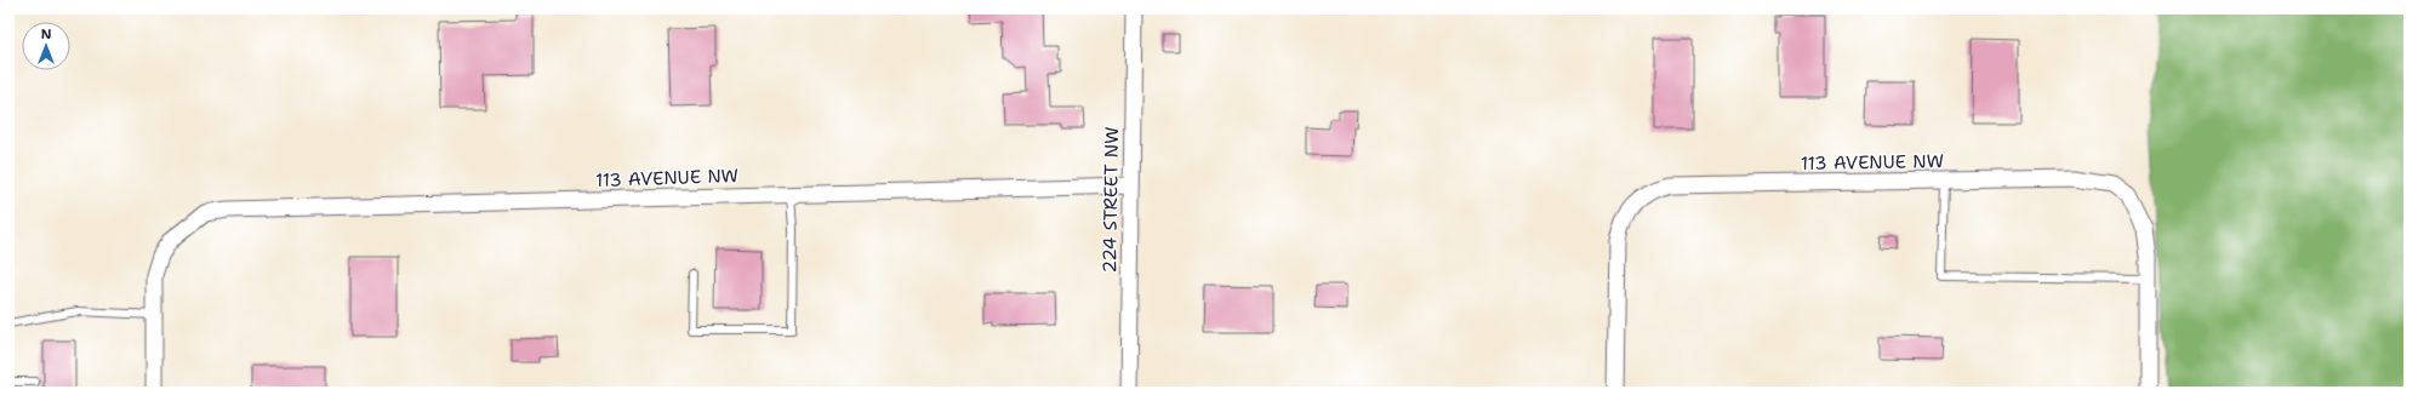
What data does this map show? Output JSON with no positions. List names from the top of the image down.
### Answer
{
  "streets": {
    "street": ["113 AVENUE NW", "224 STREET NW"]
  },
  "crossings": [
    ["113 AVENUE NW", "224 STREET NW"]
  ],
  "north": "top"
}
